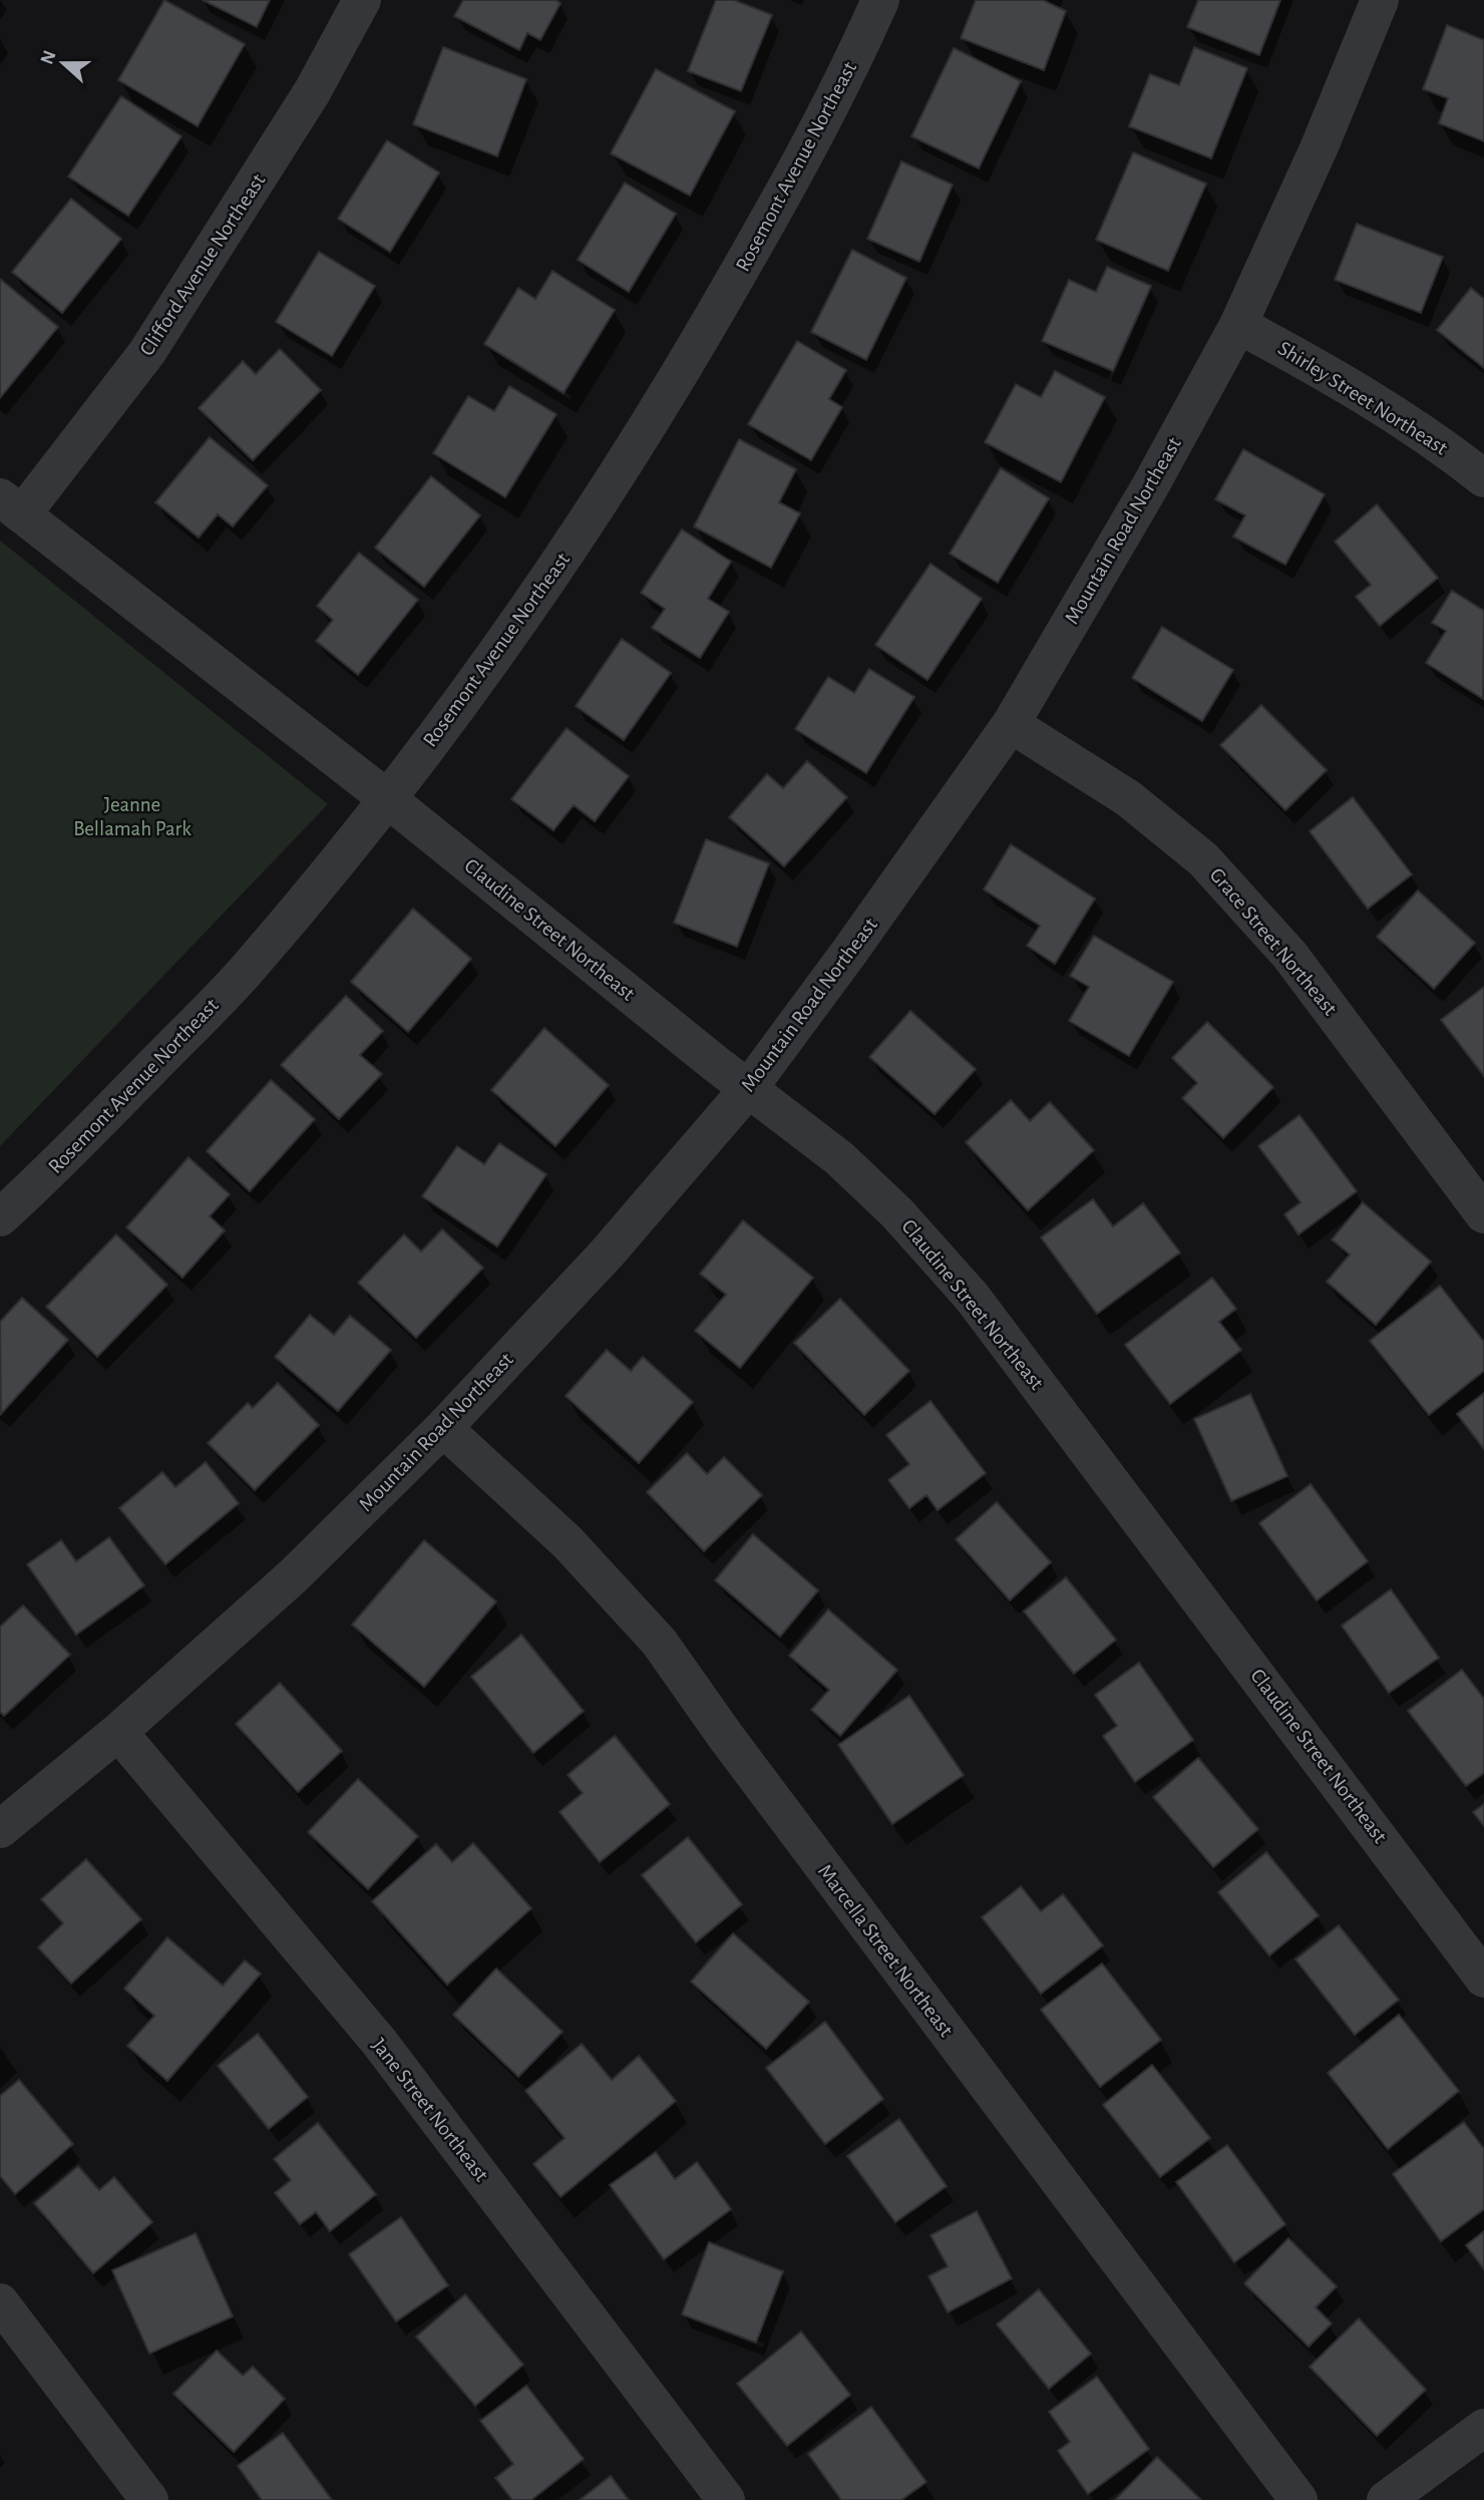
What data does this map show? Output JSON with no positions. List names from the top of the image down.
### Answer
{
  "streets": {
    "street": [
      "Rosemont Avenue Northeast",
      "Clifford Avenue Northeast",
      "Shirley Street Northeast",
      "Mountain Road Northeast",
      "Claudine Street Northeast",
      "Grace Street Northeast",
      "Marcella Street Northeast",
      "Jane Street Northeast"
    ]
  },
  "crossings": [
    ["Rosemont Avenue Northeast", "Claudine Street Northeast"],
    ["Clifford Avenue Northeast", "Claudine Street Northeast"],
    ["Shirley Street Northeast", "Mountain Road Northeast"],
    ["Mountain Road Northeast", "Claudine Street Northeast"],
    ["Mountain Road Northeast", "Grace Street Northeast"],
    ["Mountain Road Northeast", "Marcella Street Northeast"],
    ["Mountain Road Northeast", "Jane Street Northeast"]
  ],
  "parks": ["Jeanne Bellamah Park"],
  "north": "left"
}
